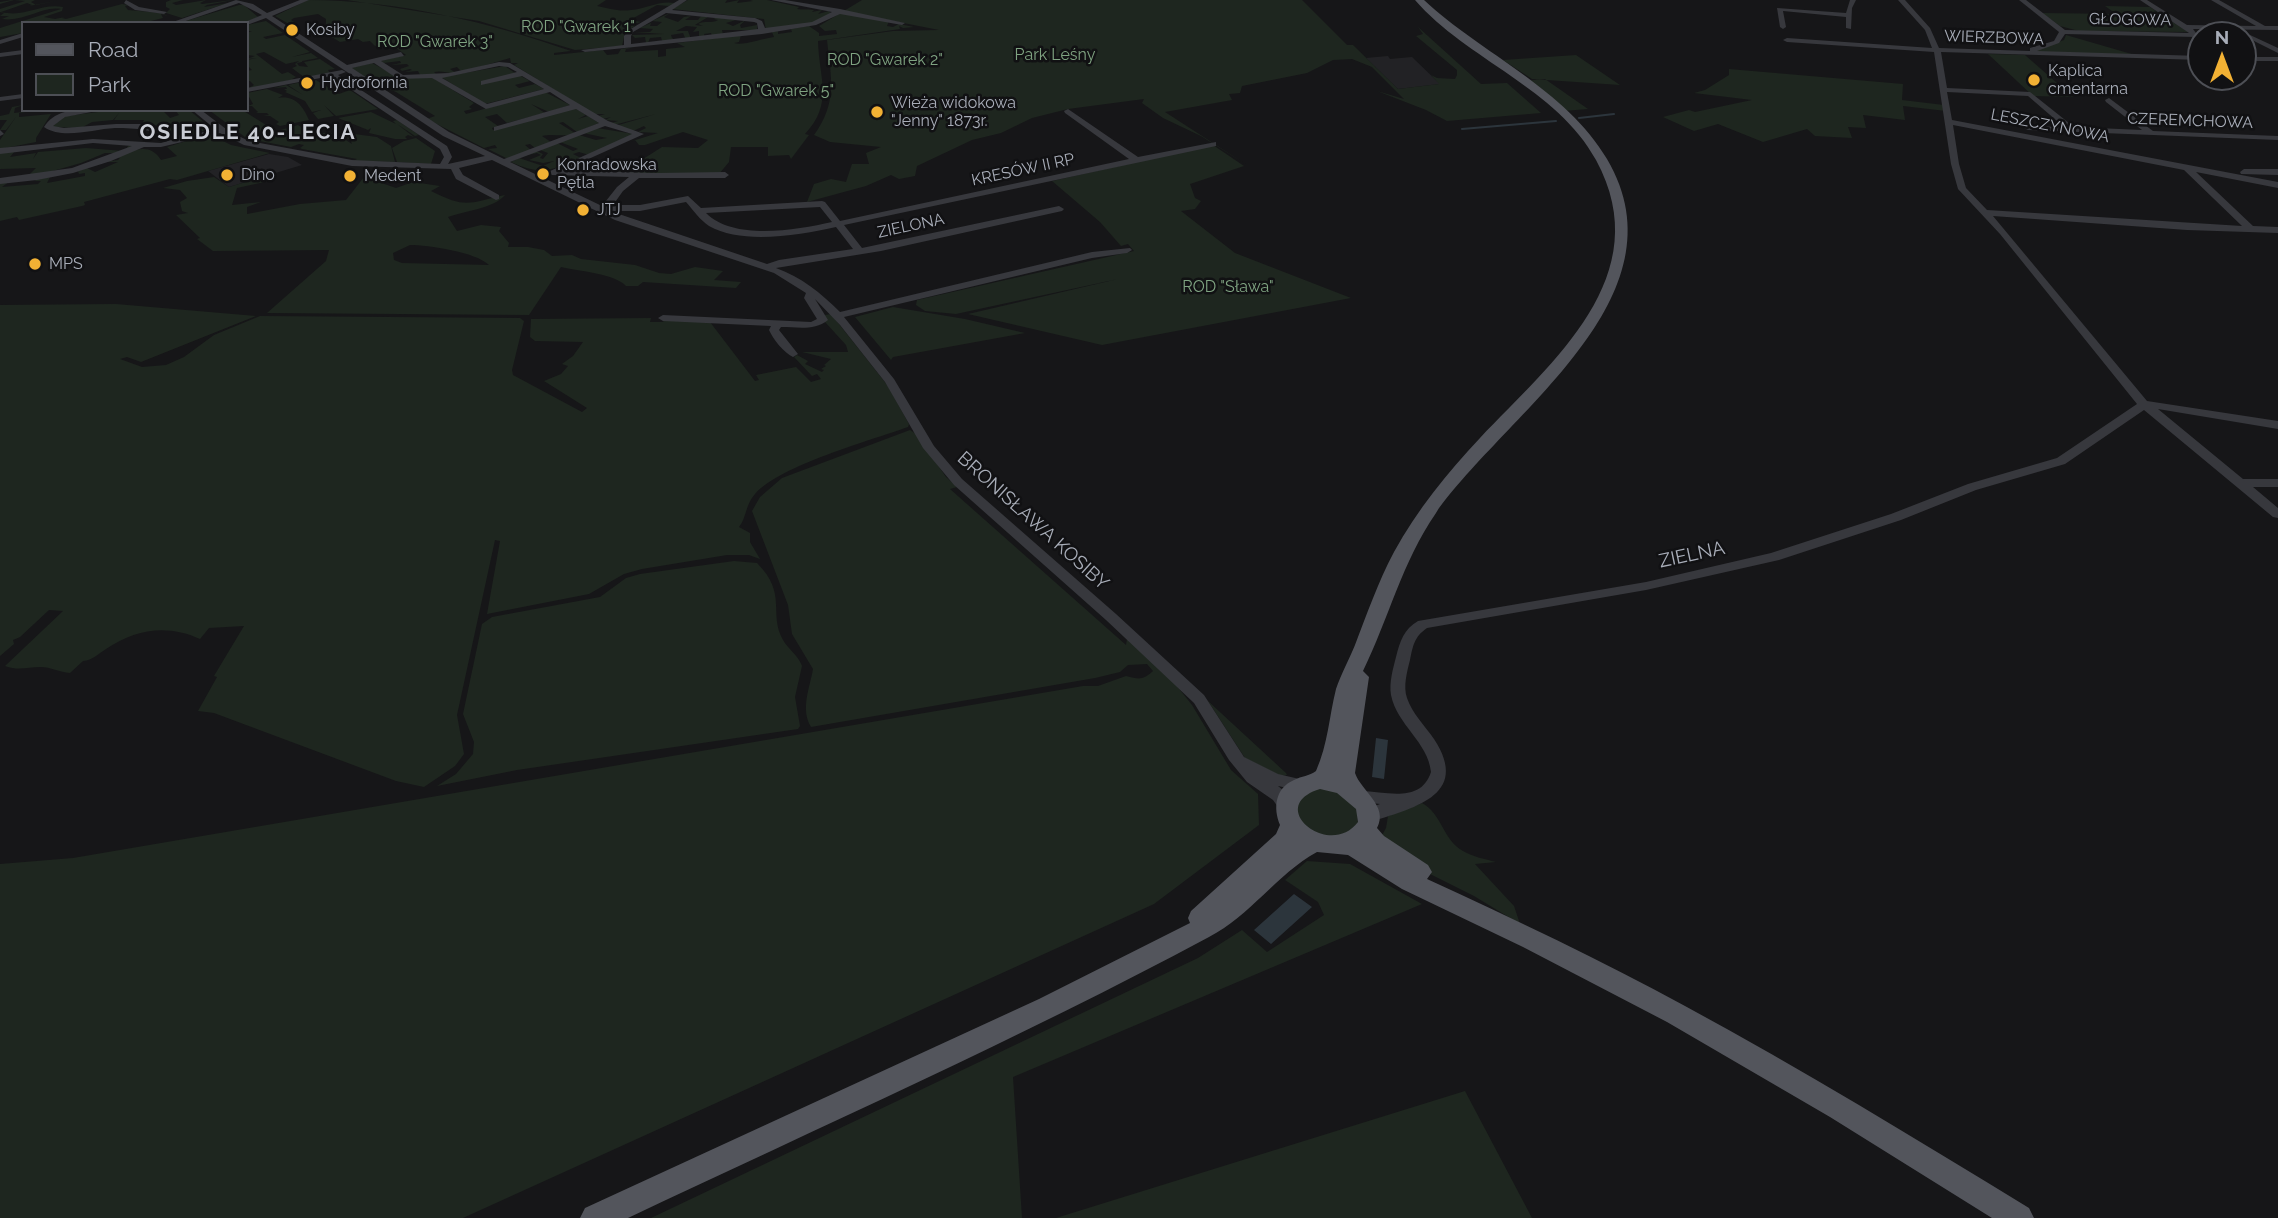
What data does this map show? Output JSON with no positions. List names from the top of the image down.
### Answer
{
  "streets": {
    "street": [
      "GŁOGOWA",
      "WIERZBOWA",
      "CZEREMCHOWA",
      "LESZCZYNOWA",
      "KRESÓW II RP",
      "ZIELONA",
      "BRONISŁAWA KOSIBY",
      "ZIELNA"
    ]
  },
  "crossings": [
    ["CZEREMCHOWA", "LESZCZYNOWA"],
    ["KRESÓW II RP", "ZIELONA"],
    ["KRESÓW II RP", "BRONISŁAWA KOSIBY"],
    ["ZIELONA", "BRONISŁAWA KOSIBY"]
  ],
  "districts": ["OSIEDLE 40-LECIA"],
  "parks": [
    "ROD \"Gwarek 1\"",
    "ROD \"Gwarek 3\"",
    "Park Leśny",
    "ROD \"Gwarek 2\"",
    "ROD \"Gwarek 5\"",
    "ROD \"Sława\""
  ],
  "places": [
    "Kosiby",
    "Kaplica cmentarna",
    "Hydrofornia",
    "Wieża widokowa \"Jenny\" 1873r.",
    "Konradowska Pętla",
    "Dino",
    "Medent",
    "JTJ",
    "MPS"
  ],
  "legend": ["Road", "Park"],
  "north": "top"
}
